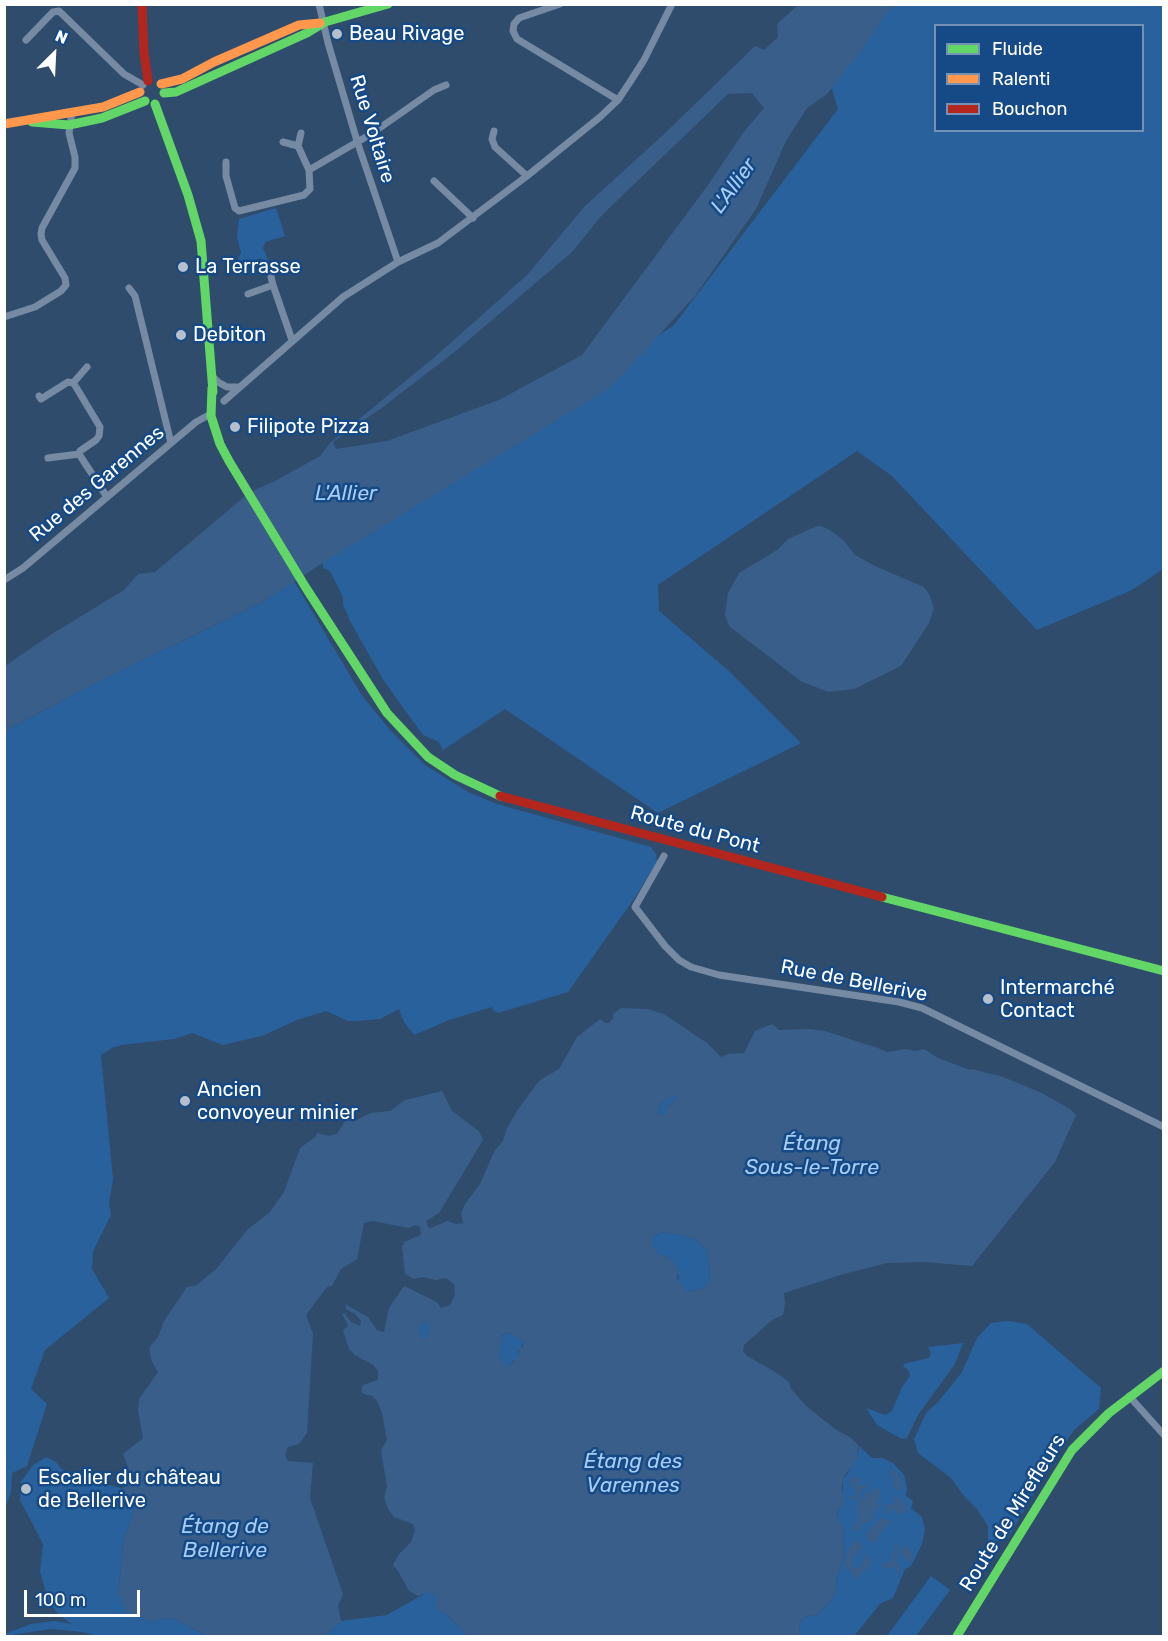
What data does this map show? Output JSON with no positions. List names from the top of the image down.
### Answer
{
  "streets": {
    "main road": ["Route du Pont", "Route de Mirefleurs"],
    "street": ["Rue Voltaire", "Rue des Garennes", "Rue de Bellerive"]
  },
  "water": [
    "L'Allier",
    "Étang Sous-le-Torre",
    "Étang des Varennes",
    "Étang de Bellerive"
  ],
  "places": [
    "Beau Rivage",
    "La Terrasse",
    "Debiton",
    "Filipote Pizza",
    "Intermarché Contact",
    "Ancien convoyeur minier",
    "Escalier du château de Bellerive"
  ],
  "legend": ["Fluide", "Ralenti", "Bouchon"],
  "scale_bar": "100 m",
  "north": "top right"
}
